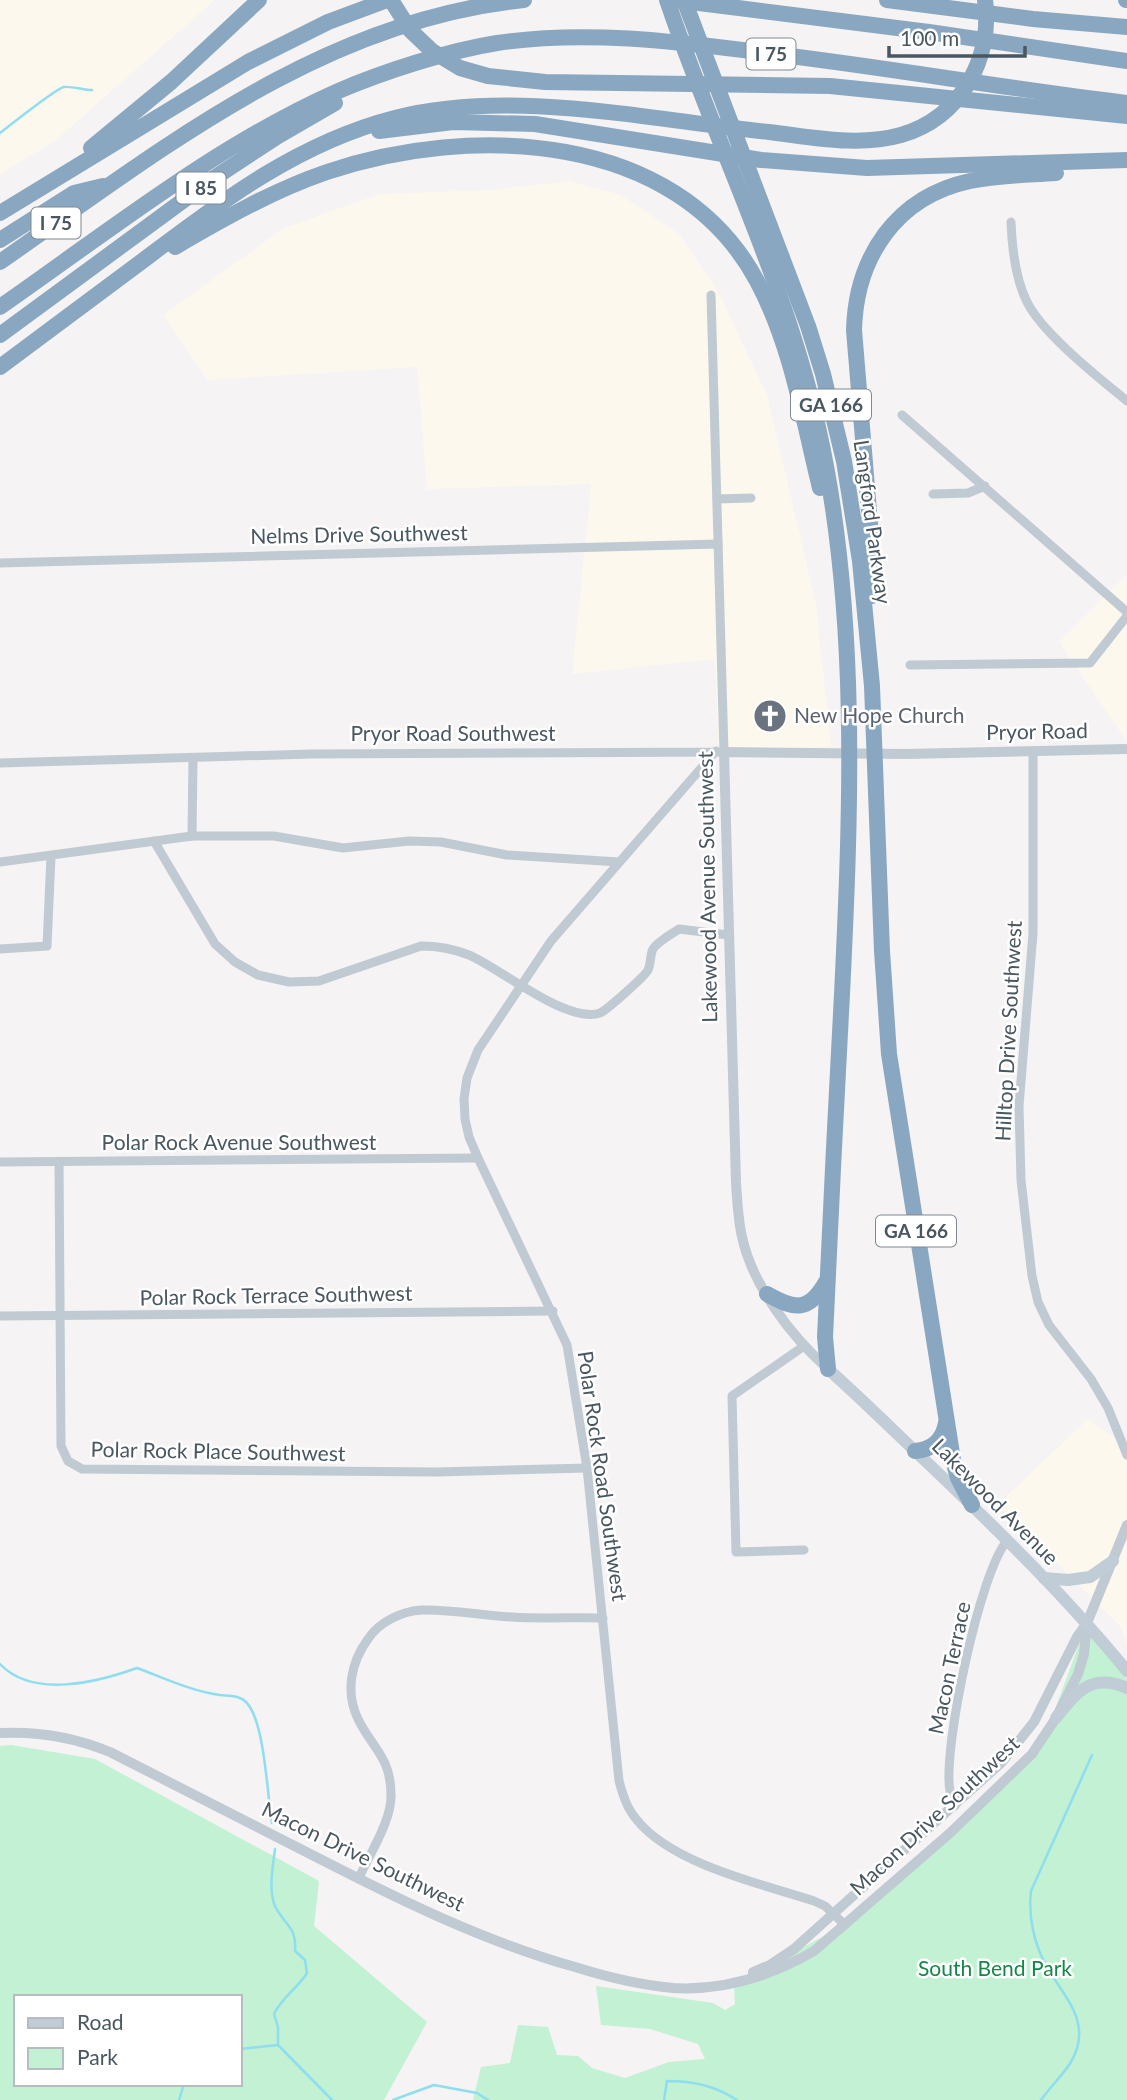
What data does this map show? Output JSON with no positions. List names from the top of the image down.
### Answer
{
  "streets": {
    "highway": [
      "I 75",
      "I 85",
      "GA 166",
      "Langford Parkway"
    ],
    "main road": ["Lakewood Avenue"],
    "street": [
      "Nelms Drive Southwest",
      "Pryor Road",
      "Pryor Road Southwest",
      "Lakewood Avenue Southwest",
      "Hilltop Drive Southwest",
      "Polar Rock Avenue Southwest",
      "Polar Rock Terrace Southwest",
      "Polar Rock Place Southwest",
      "Polar Rock Road Southwest",
      "Macon Terrace",
      "Macon Drive Southwest"
    ]
  },
  "crossings": [
    ["I 75", "I 85"],
    ["I 75", "Langford Parkway"],
    ["GA 166", "Langford Parkway"],
    ["GA 166", "Lakewood Avenue"],
    ["Langford Parkway", "Lakewood Avenue Southwest"],
    ["Langford Parkway", "Lakewood Avenue"],
    ["Nelms Drive Southwest", "Lakewood Avenue Southwest"],
    ["Pryor Road", "Pryor Road Southwest"],
    ["Pryor Road", "Hilltop Drive Southwest"],
    ["Pryor Road Southwest", "Lakewood Avenue Southwest"],
    ["Pryor Road Southwest", "Polar Rock Road Southwest"],
    ["Lakewood Avenue Southwest", "Polar Rock Road Southwest"],
    ["Lakewood Avenue Southwest", "Lakewood Avenue"],
    ["Polar Rock Avenue Southwest", "Polar Rock Place Southwest"],
    ["Polar Rock Avenue Southwest", "Polar Rock Road Southwest"],
    ["Polar Rock Terrace Southwest", "Polar Rock Place Southwest"],
    ["Polar Rock Terrace Southwest", "Polar Rock Road Southwest"],
    ["Polar Rock Place Southwest", "Polar Rock Road Southwest"],
    ["Polar Rock Road Southwest", "Macon Drive Southwest"],
    ["Lakewood Avenue", "Macon Terrace"],
    ["Lakewood Avenue", "Macon Drive Southwest"],
    ["Macon Terrace", "Macon Drive Southwest"]
  ],
  "parks": ["South Bend Park"],
  "places": {
    "church": ["New Hope Church"]
  },
  "legend": ["Road", "Park"],
  "scale_bar": "100 m"
}
